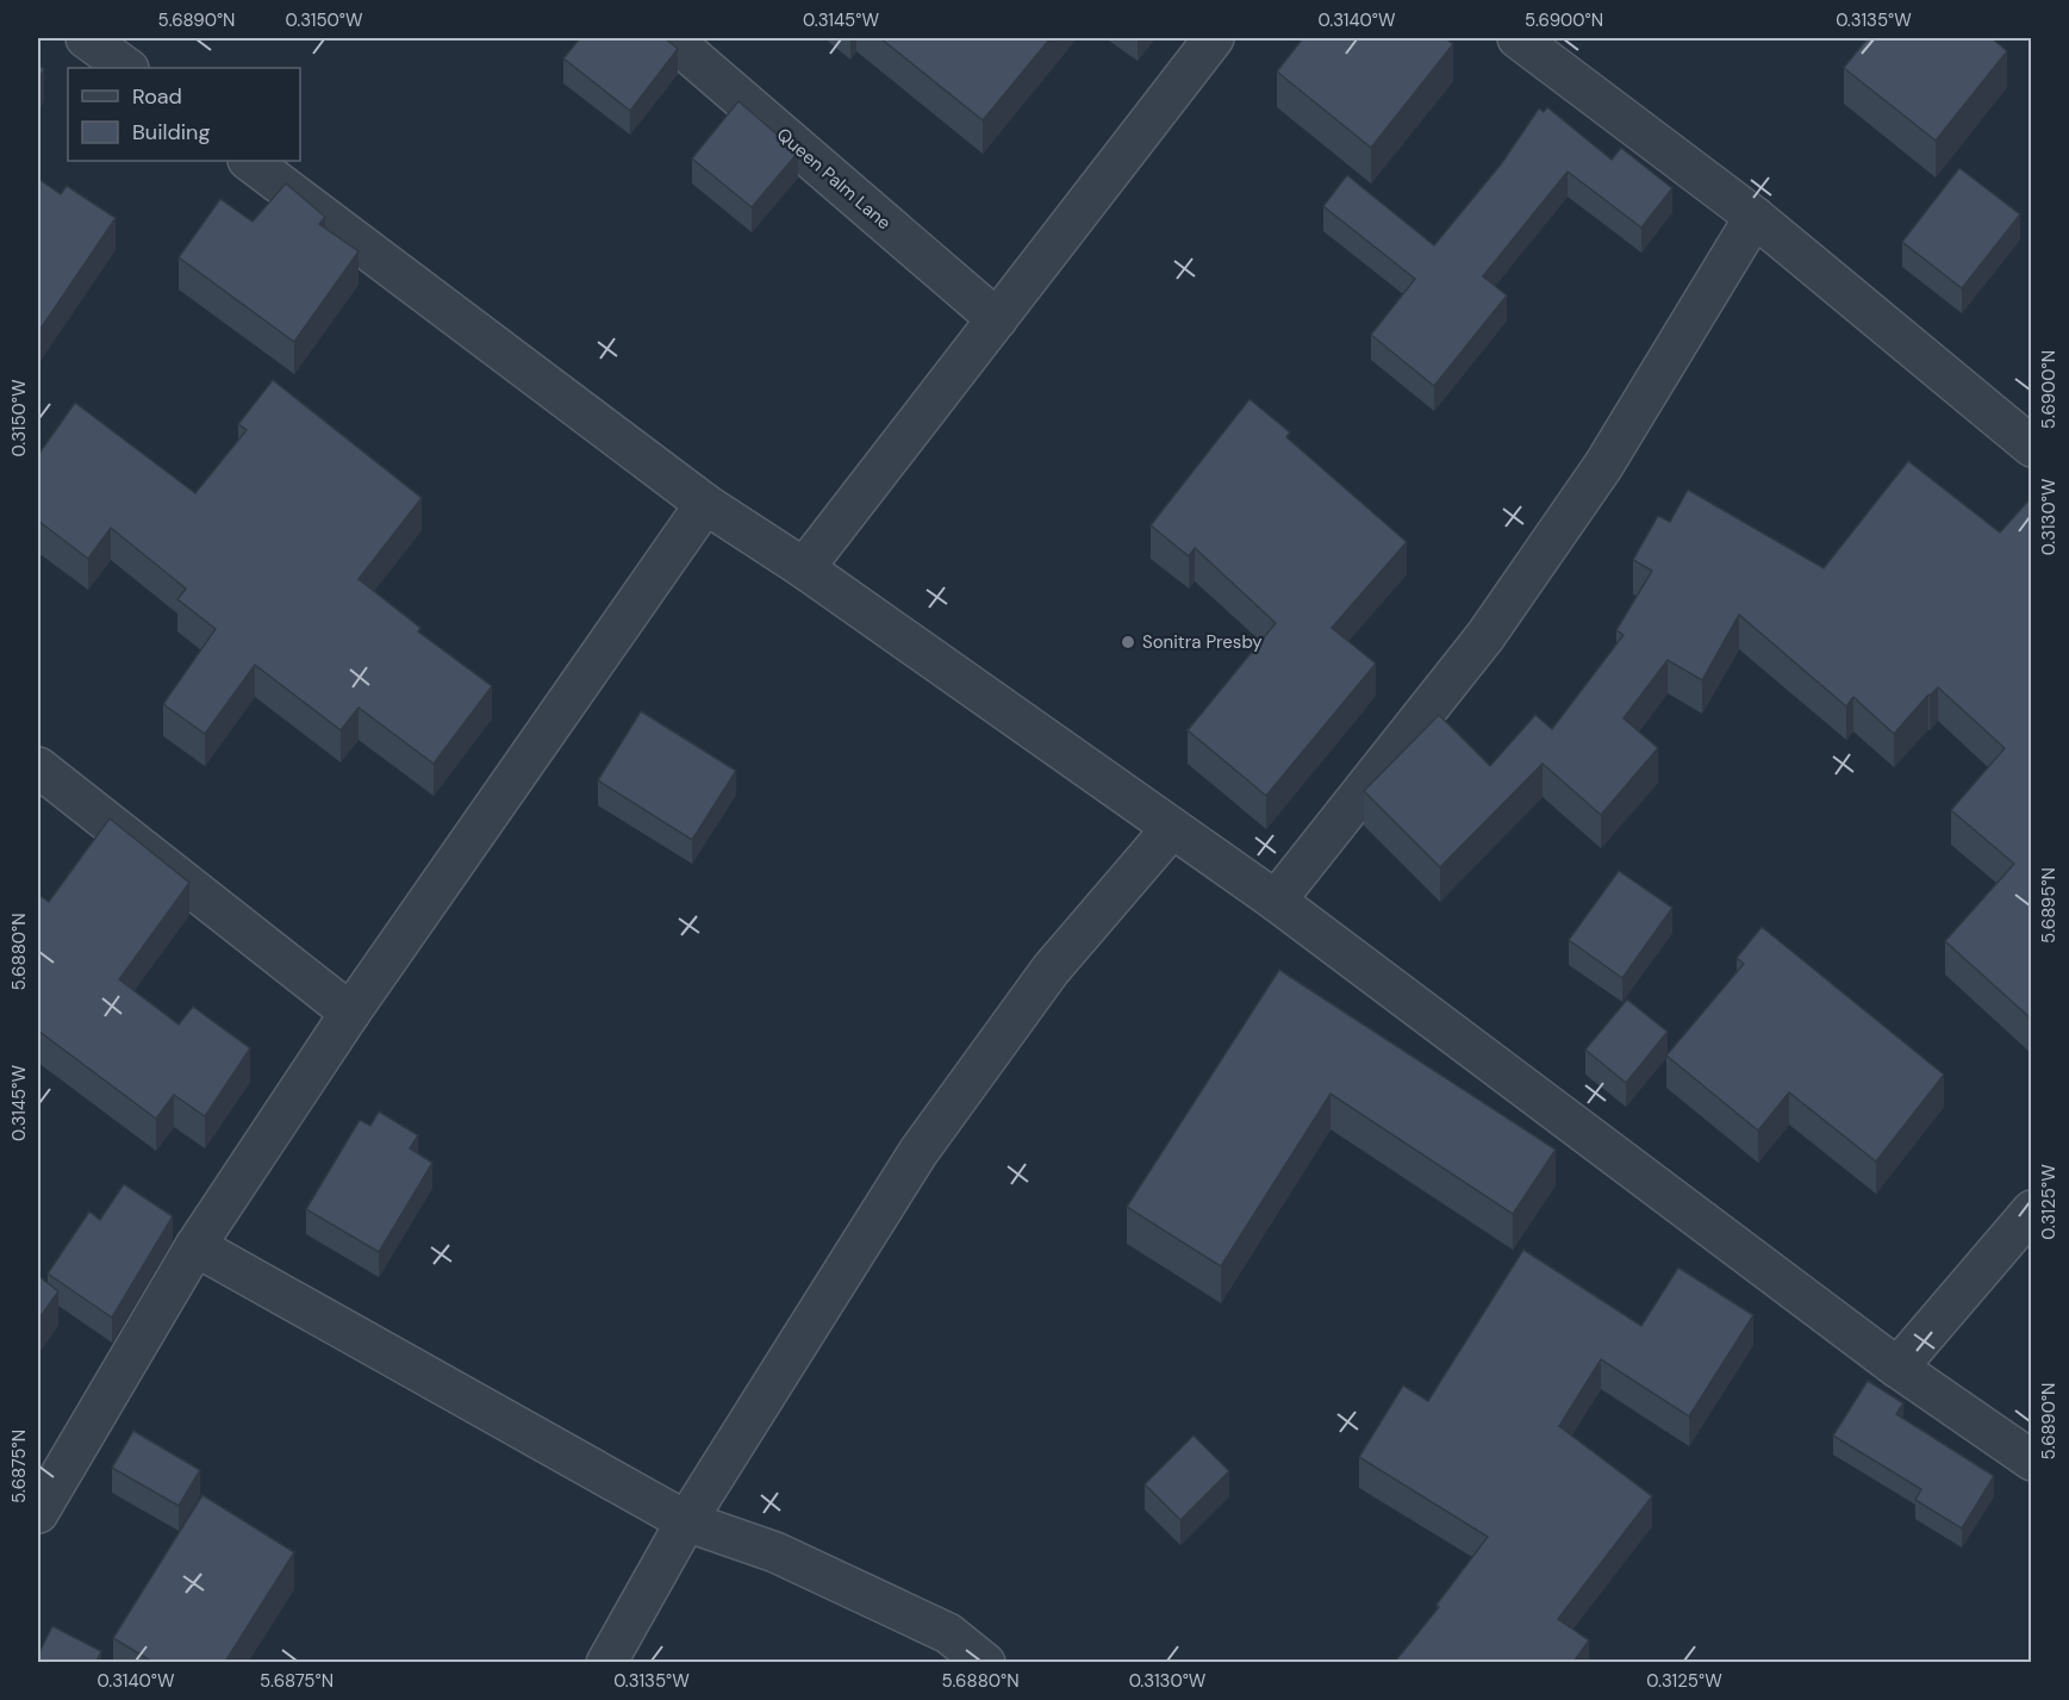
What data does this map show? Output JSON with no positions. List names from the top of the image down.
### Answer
{
  "streets": {
    "street": ["Queen Palm Lane"]
  },
  "places": ["Sonitra Presby"],
  "legend": ["Road", "Building"],
  "coordinates": [
    "5.6890°N",
    "0.3150°W",
    "0.3145°W",
    "0.3140°W",
    "5.6900°N",
    "0.3135°W",
    "0.3130°W",
    "5.6895°N",
    "5.6880°N",
    "0.3125°W",
    "5.6875°N"
  ]
}
